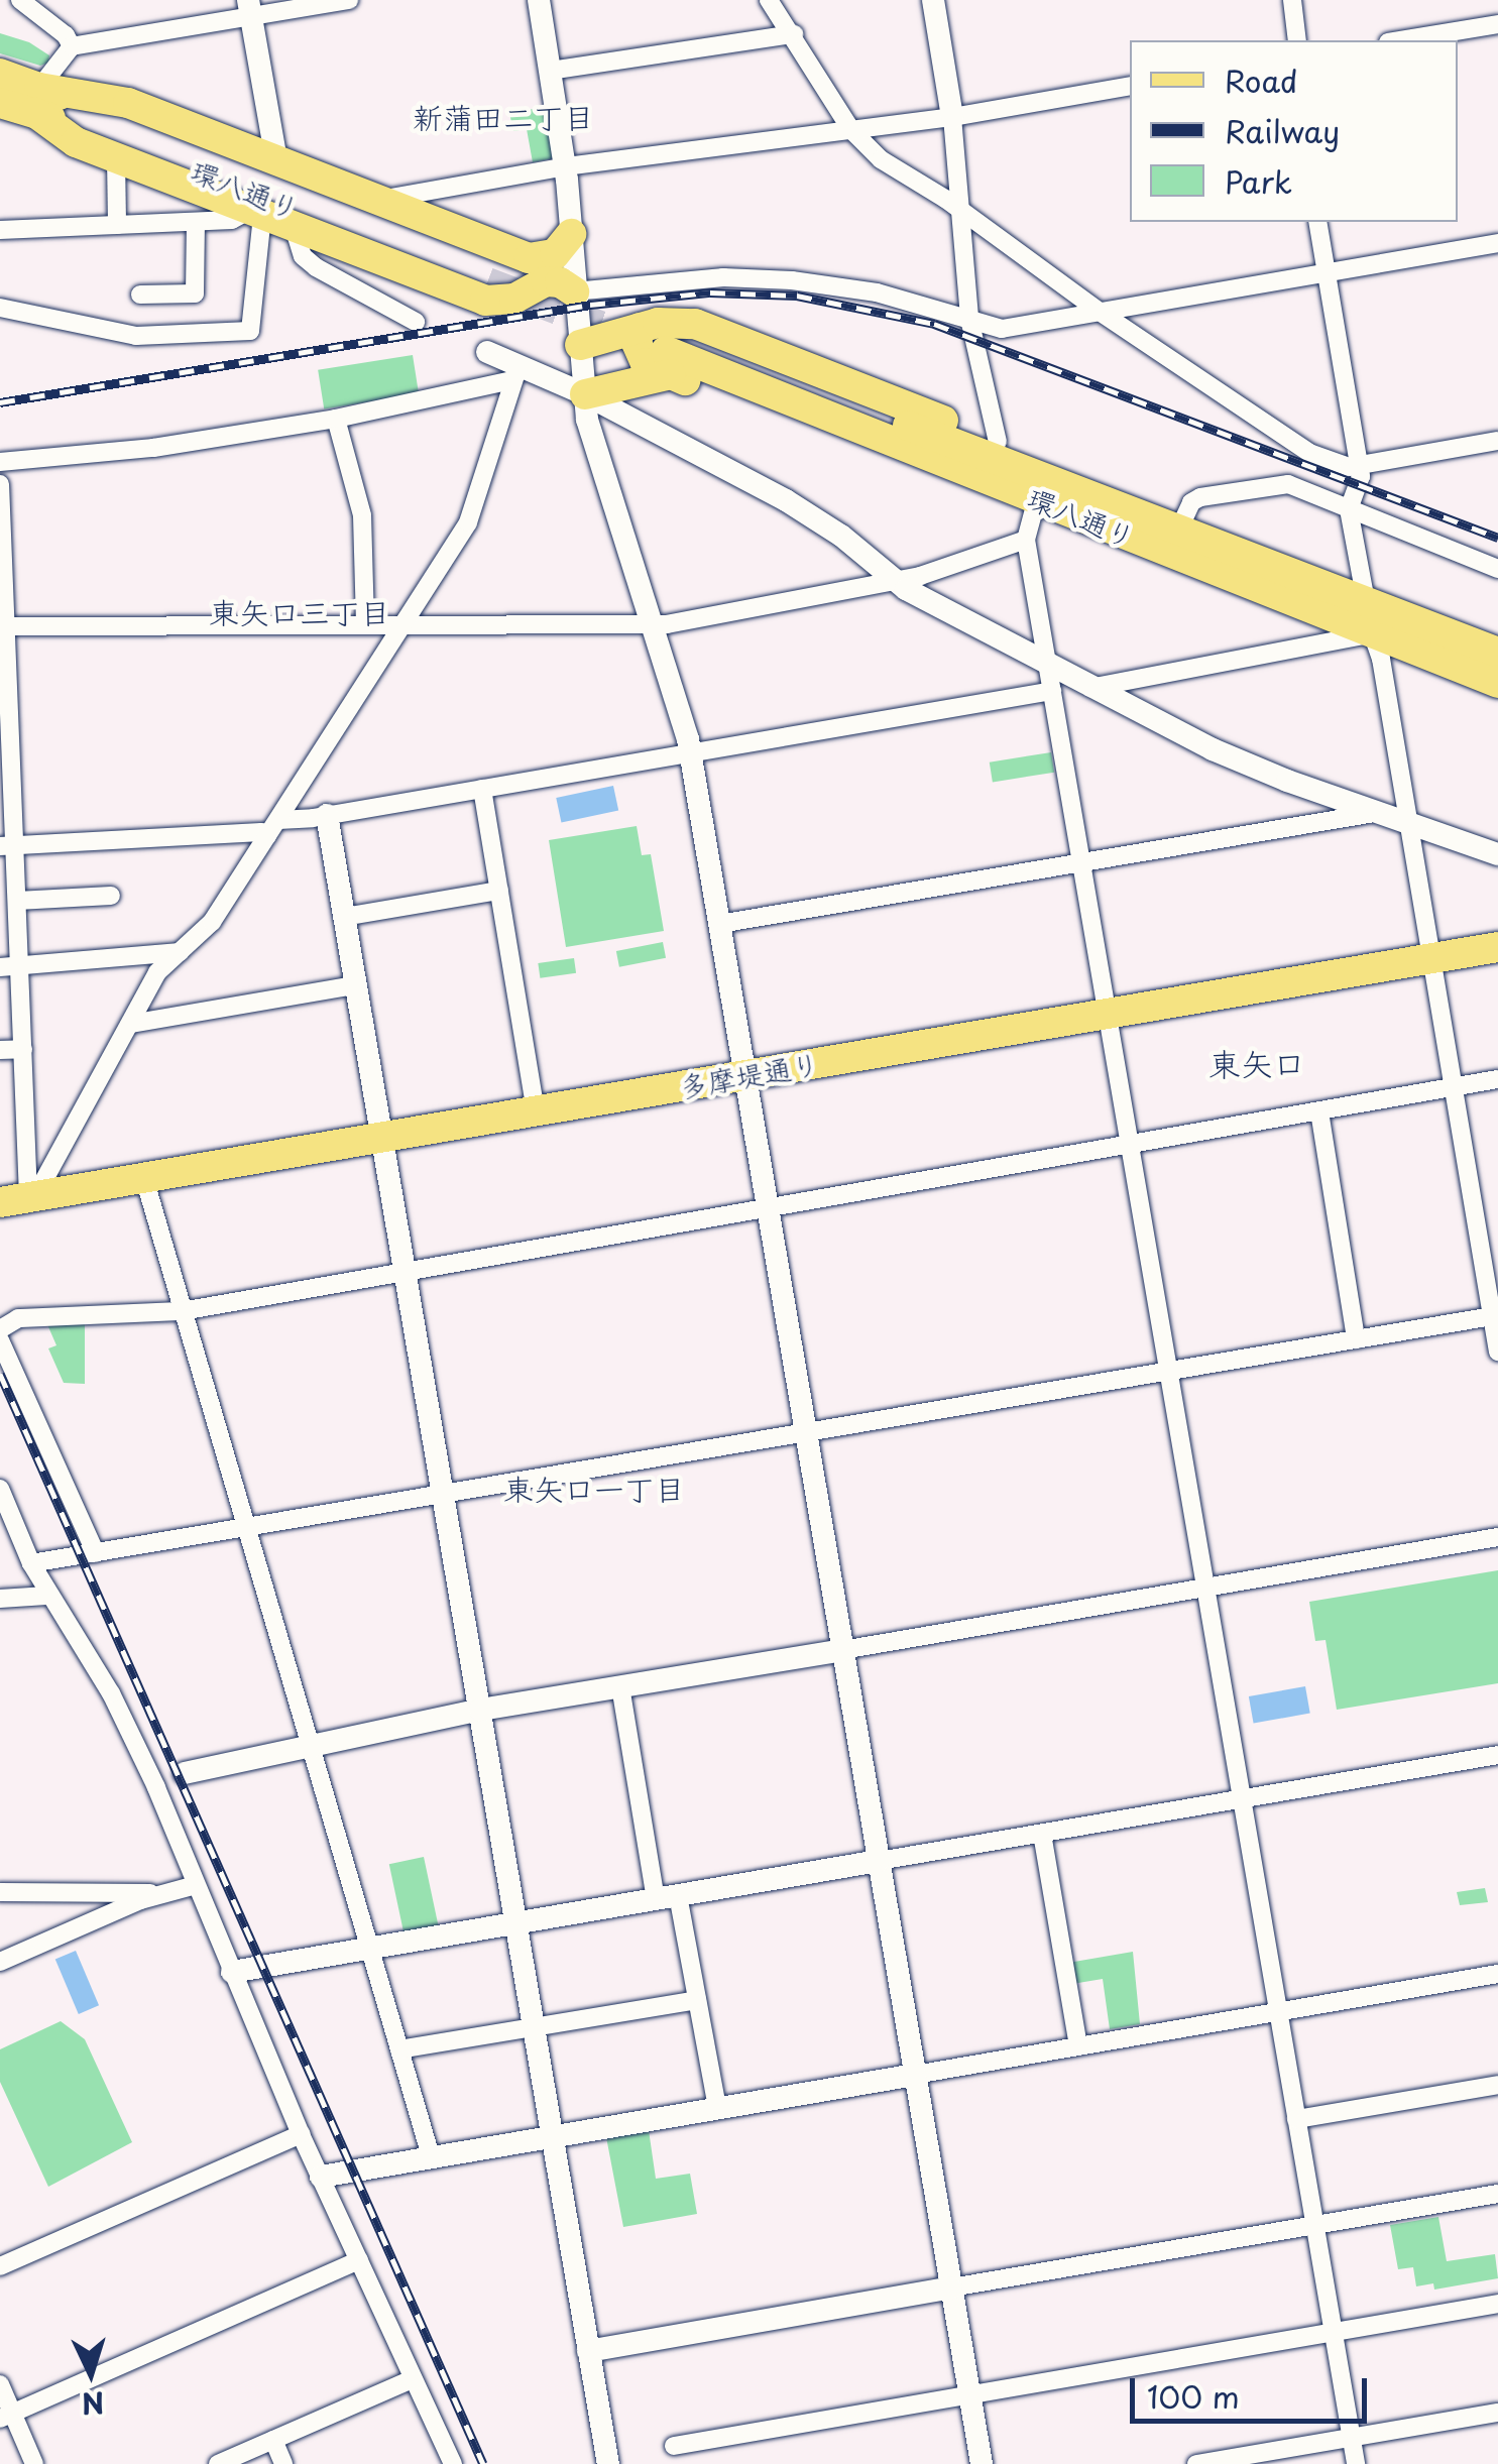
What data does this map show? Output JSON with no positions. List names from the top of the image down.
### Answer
{
  "streets": {
    "main road": ["環八通り", "多摩堤通り"]
  },
  "districts": [
    "新蒲田二丁目",
    "東矢口三丁目",
    "東矢口",
    "東矢口一丁目"
  ],
  "legend": ["Road", "Railway", "Park"],
  "scale_bar": "100 m",
  "north": "bottom"
}
